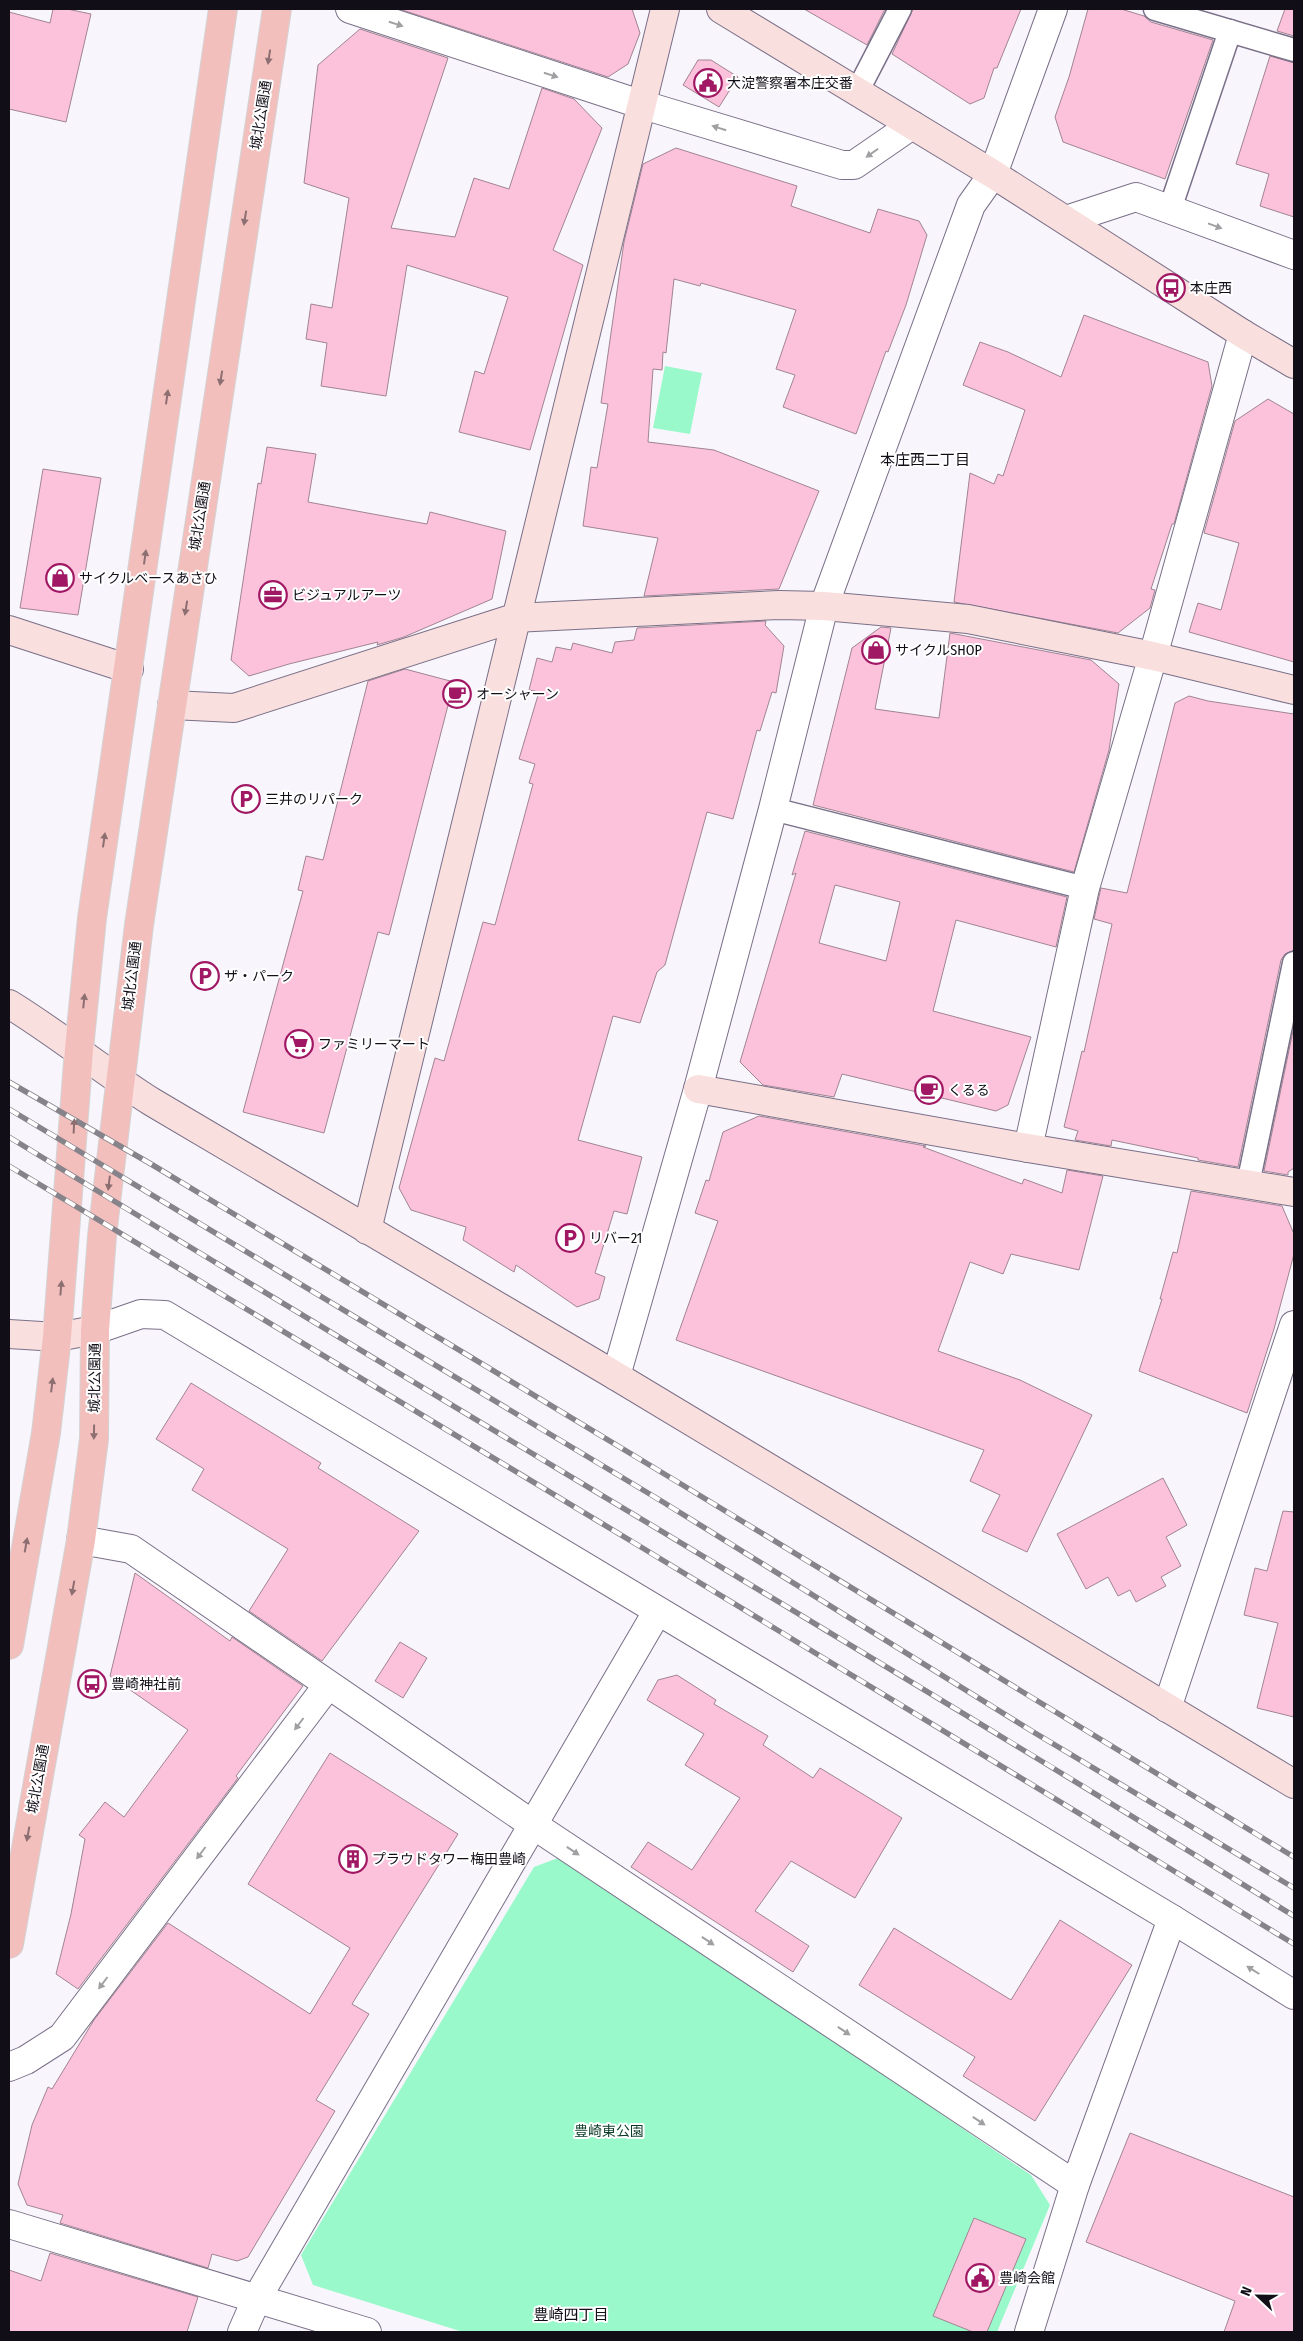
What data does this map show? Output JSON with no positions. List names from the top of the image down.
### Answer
{
  "streets": {
    "main road": ["城北公園通"]
  },
  "districts": ["本庄西二丁目", "豊崎四丁目"],
  "parks": ["豊崎東公園"],
  "places": {
    "public building": ["大淀警察署本庄交番", "豊崎会館"],
    "bus stop": ["本庄西", "豊崎神社前"],
    "shop": ["サイクルベースあさひ", "サイクルSHOP"],
    "office": ["ビジュアルアーツ"],
    "cafe": ["オーシャーン", "くるる"],
    "parking": ["三井のリパーク", "ザ・パーク", "リバー21"],
    "supermarket": ["ファミリーマート"],
    "building": ["プラウドタワー梅田豊崎"]
  },
  "north": "left"
}
